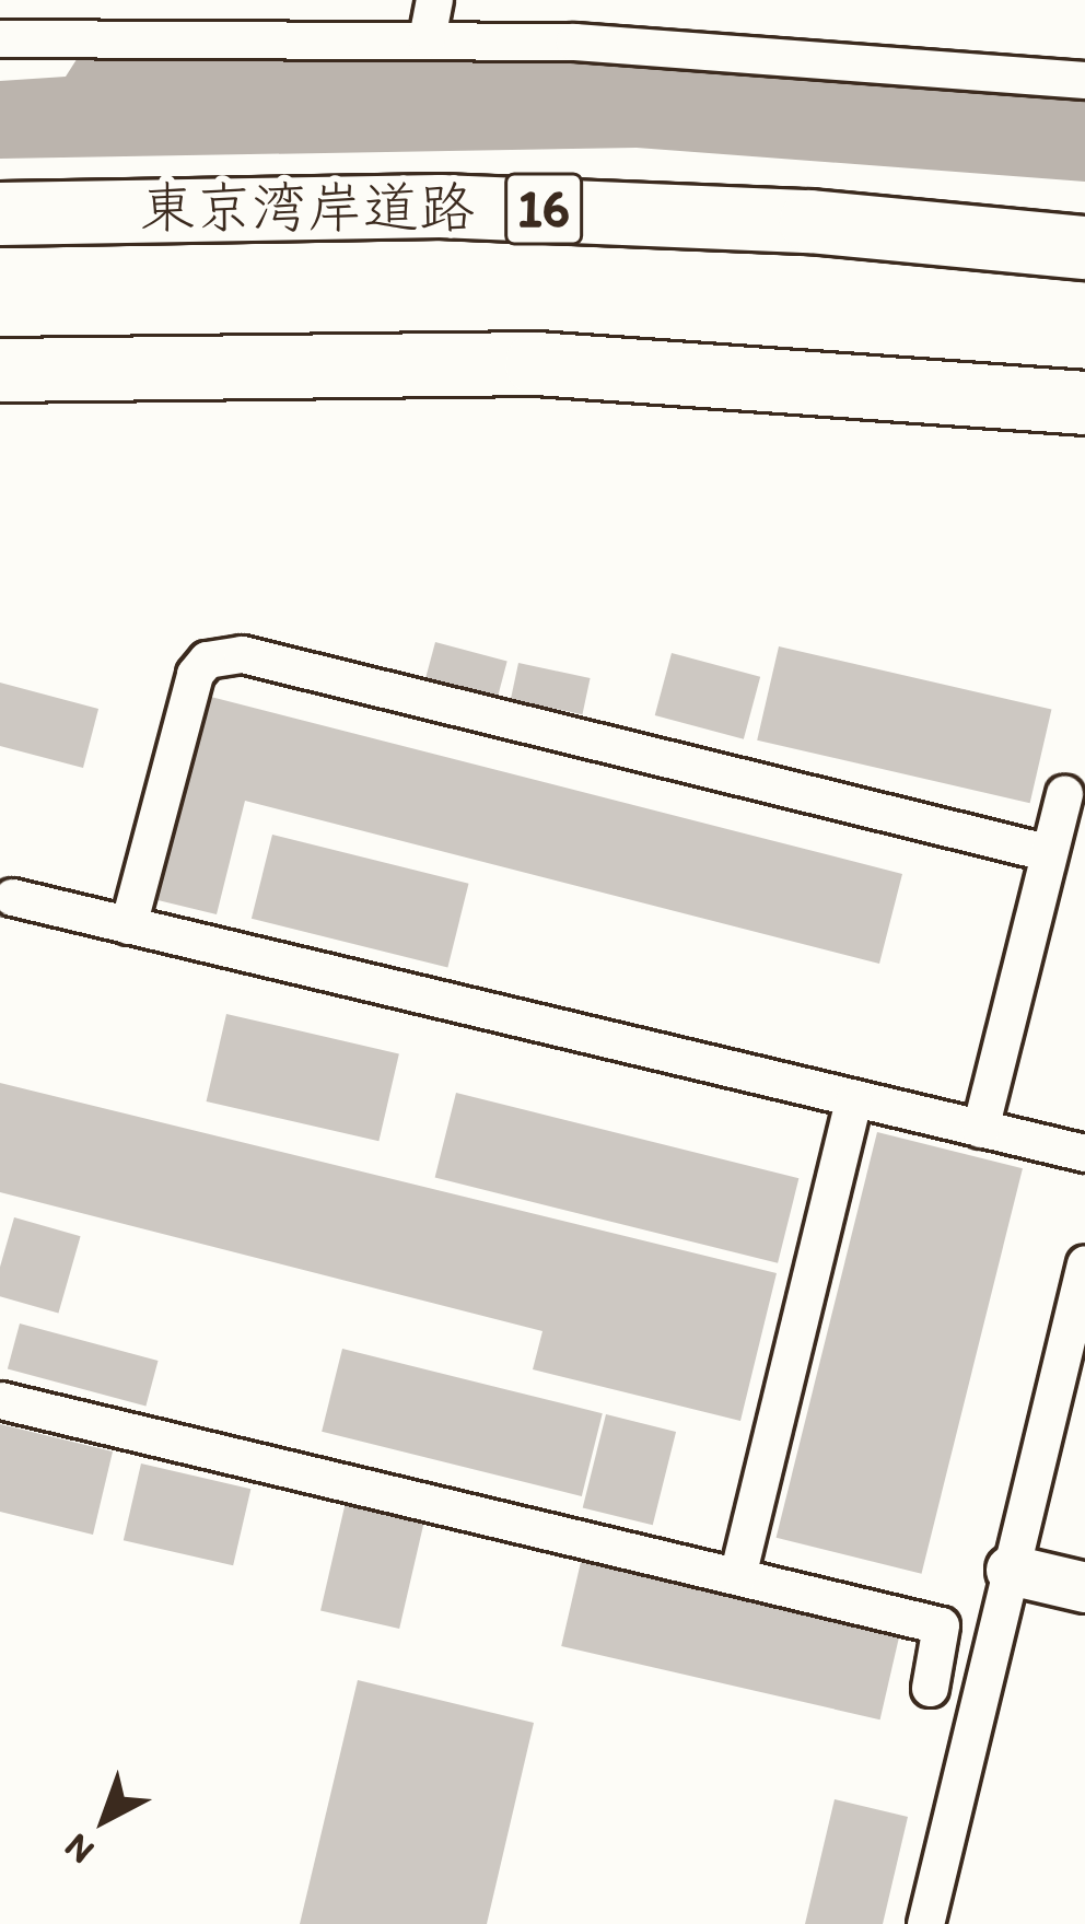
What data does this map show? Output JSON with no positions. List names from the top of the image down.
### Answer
{
  "streets": {
    "highway": ["東京湾岸道路", "16"]
  },
  "north": "bottom left"
}
